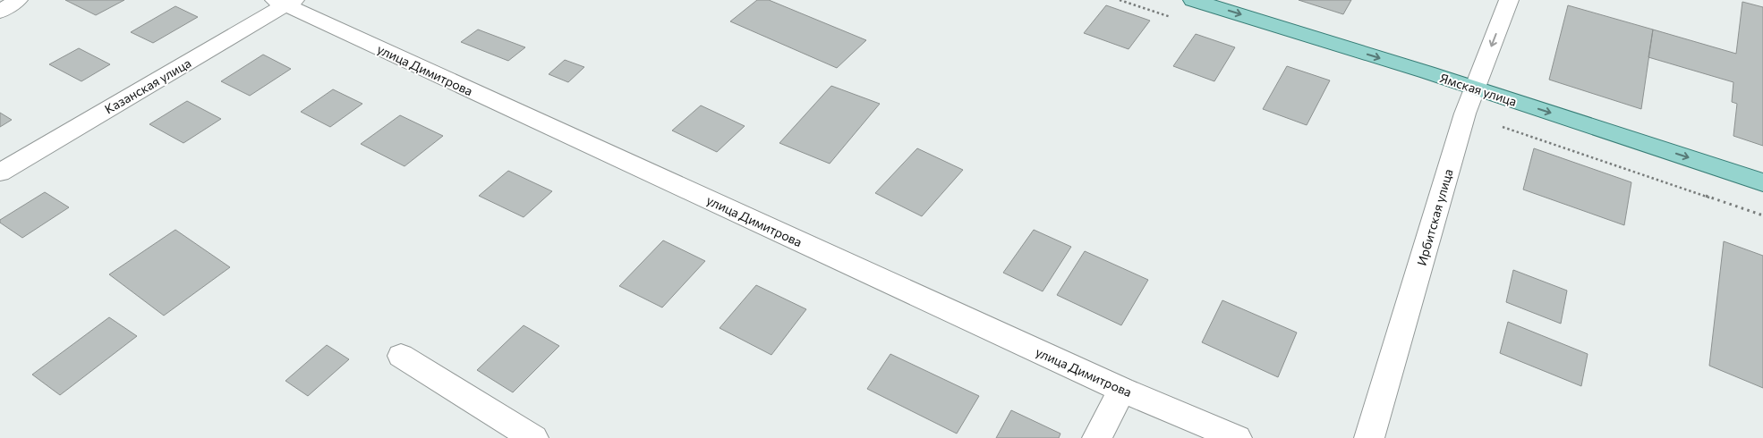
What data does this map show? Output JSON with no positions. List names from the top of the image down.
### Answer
{
  "streets": {
    "main road": ["Ямская улица"],
    "street": ["улица Димитрова", "Казанская улица", "Ирбитская улица"]
  },
  "crossings": [
    ["улица Димитрова", "Казанская улица"],
    ["Ямская улица", "Ирбитская улица"]
  ],
  "one_way": ["Ямская улица"]
}
